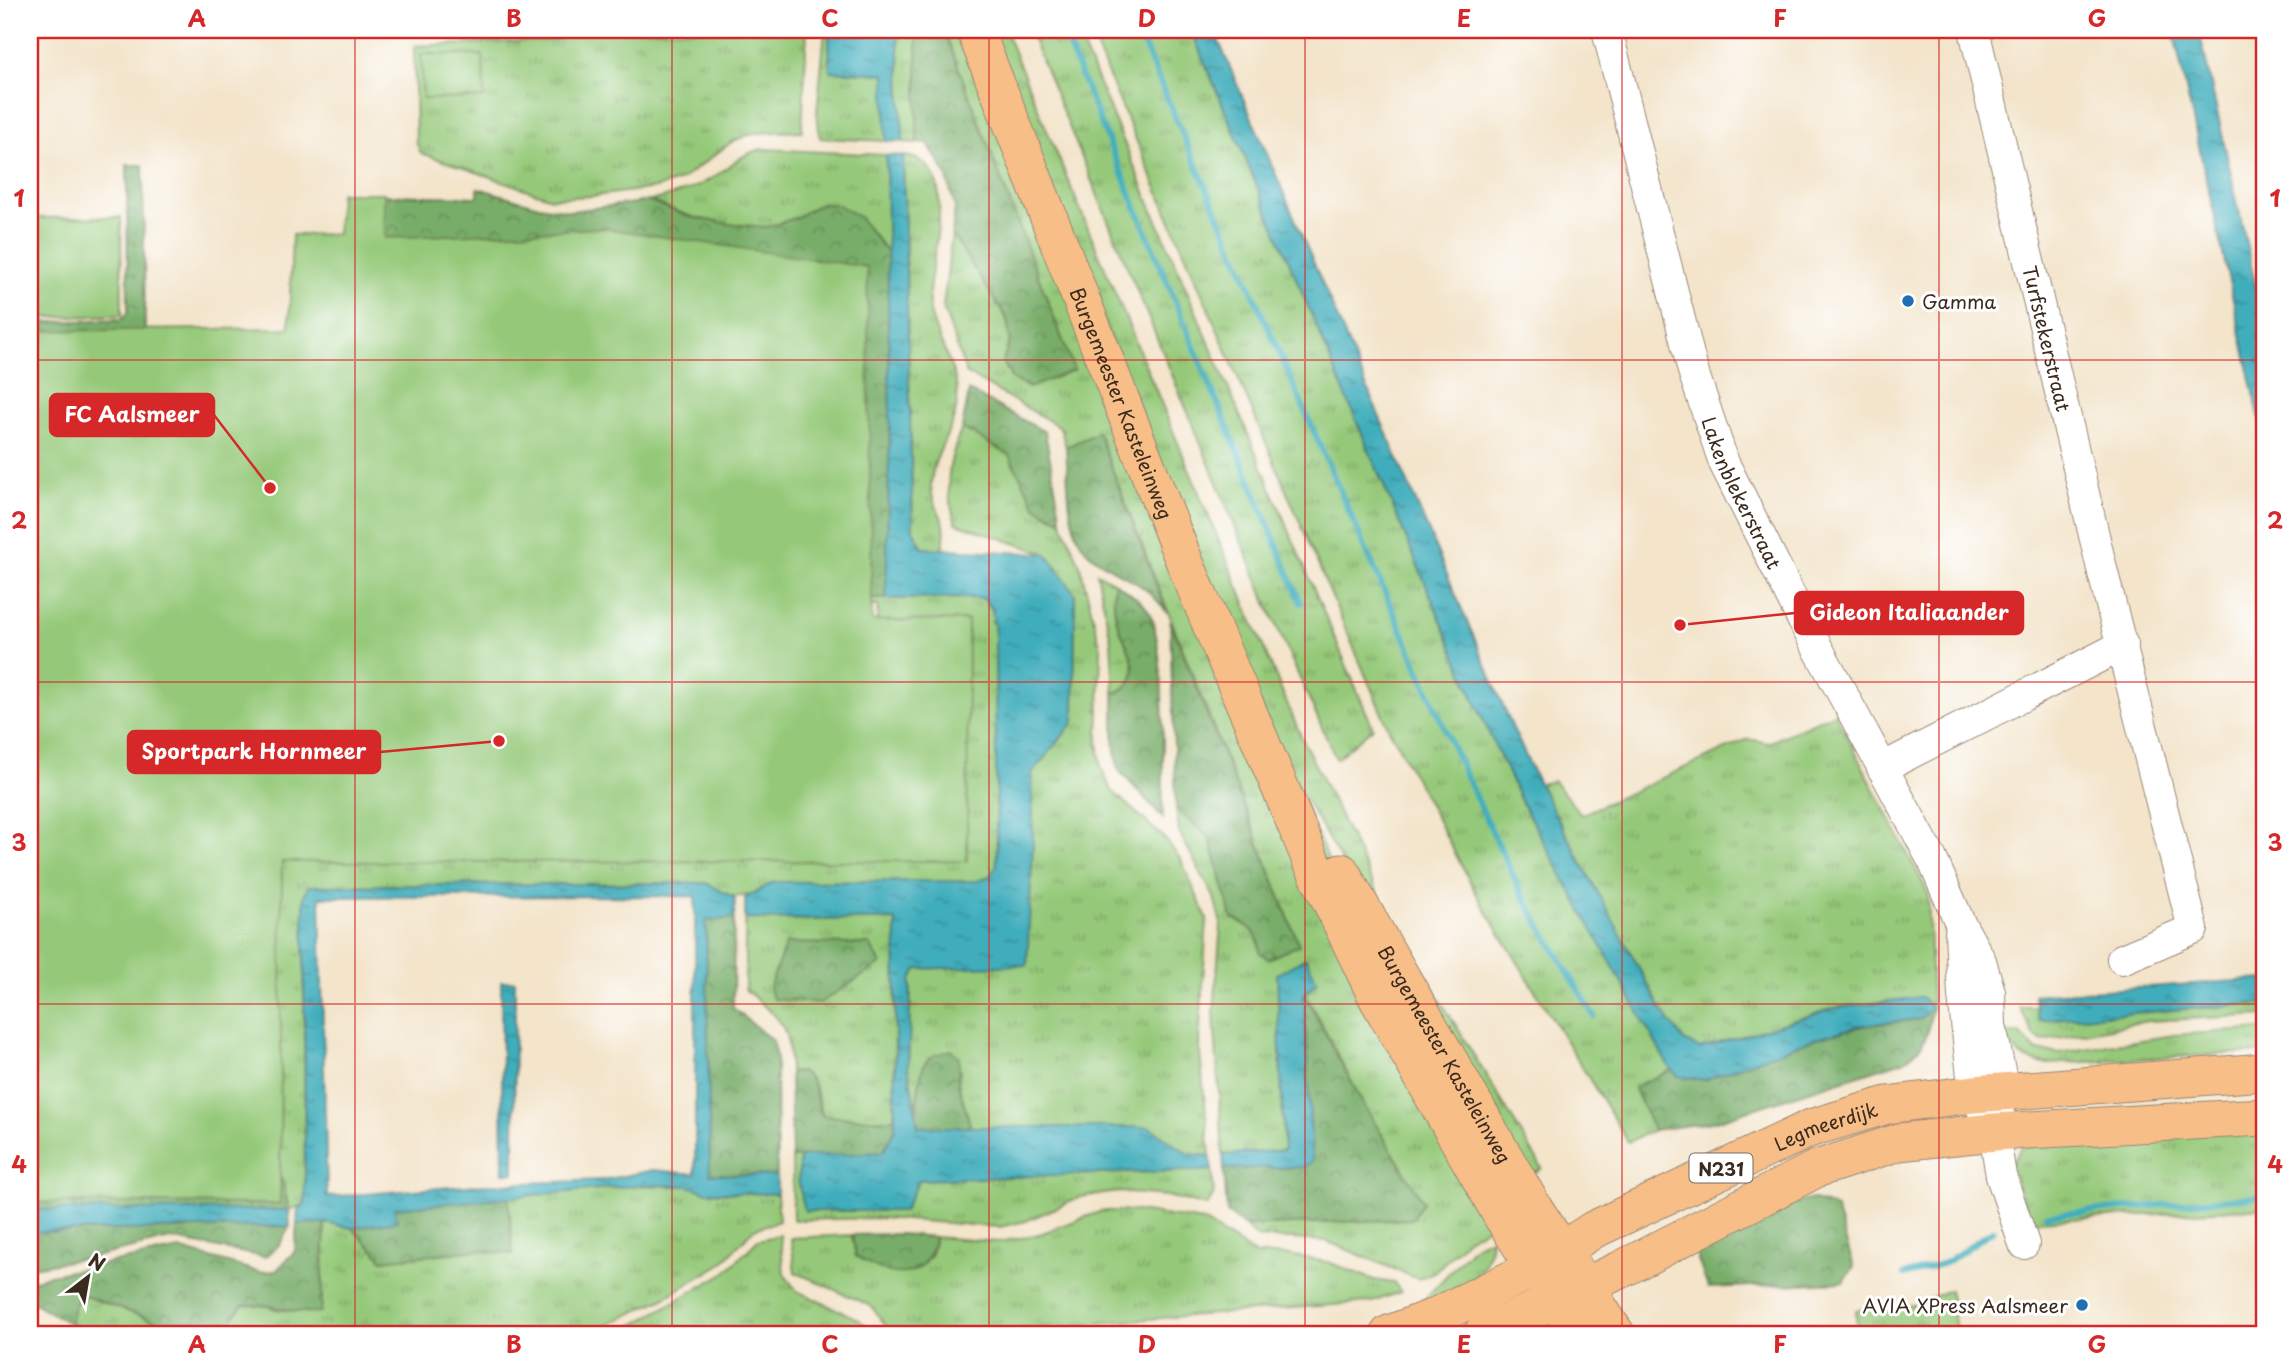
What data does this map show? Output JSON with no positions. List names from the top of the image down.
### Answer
{
  "streets": {
    "main road": ["Burgemeester Kasteleinweg", "Legmeerdijk", "N231"],
    "street": ["Turfstekerstraat", "Lakenblekerstraat"]
  },
  "crossings": [
    ["Burgemeester Kasteleinweg", "Legmeerdijk"],
    ["Lakenblekerstraat", "Legmeerdijk"]
  ],
  "places": [
    "Gamma",
    "FC Aalsmeer",
    "Gideon Italiaander",
    "Sportpark Hornmeer",
    "AVIA XPress Aalsmeer"
  ],
  "north": "top right",
  "grid": {
    "columns": [
      "A",
      "B",
      "C",
      "D",
      "E",
      "F",
      "G"
    ],
    "rows": [
      "1",
      "2",
      "3",
      "4"
    ]
  }
}
